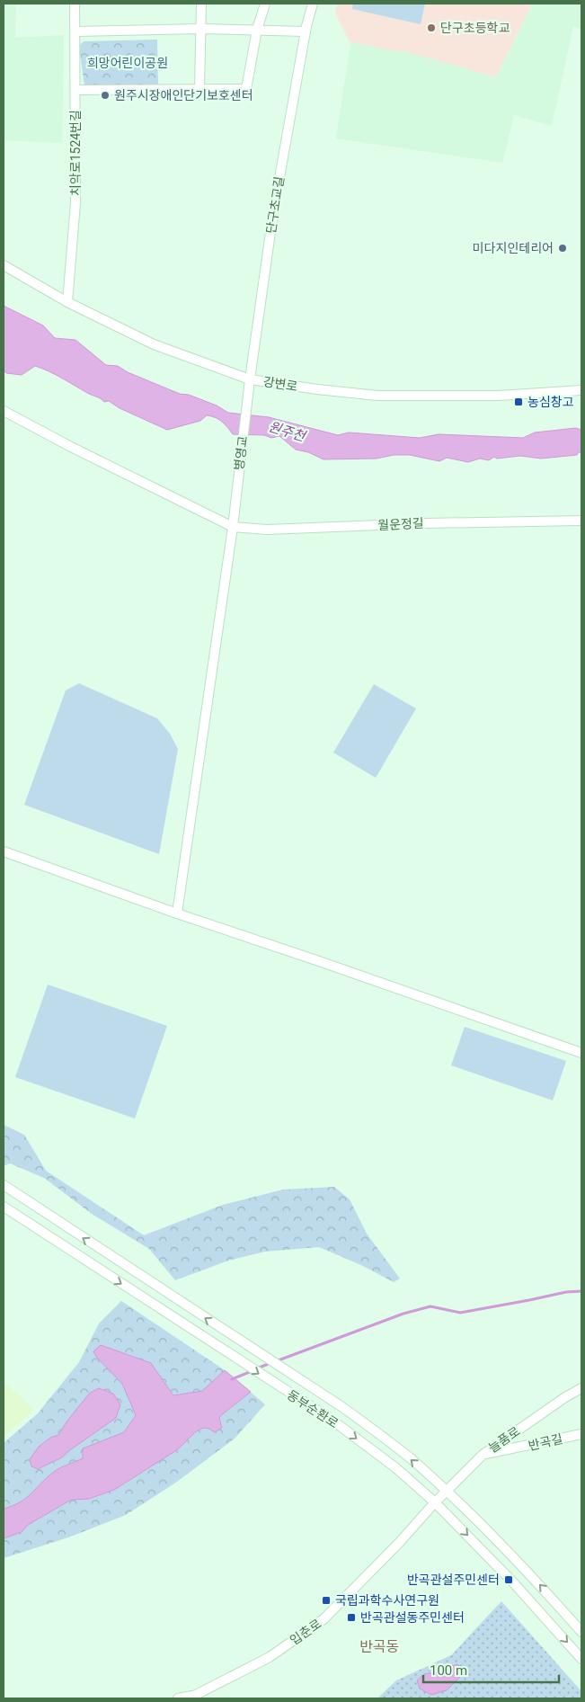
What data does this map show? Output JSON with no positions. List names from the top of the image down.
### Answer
{
  "streets": {
    "street": [
      "치악로1524번길",
      "단구초교길",
      "강변로",
      "병영교",
      "월운정길",
      "동부순환로",
      "늘품로",
      "반곡길",
      "입춘로"
    ]
  },
  "crossings": [
    ["치악로1524번길", "강변로"],
    ["단구초교길", "강변로"],
    ["단구초교길", "병영교"],
    ["강변로", "병영교"],
    ["병영교", "월운정길"],
    ["동부순환로", "늘품로"],
    ["동부순환로", "입춘로"],
    ["늘품로", "반곡길"],
    ["늘품로", "입춘로"]
  ],
  "districts": ["반곡동"],
  "water": ["원주천"],
  "parks": ["희망어린이공원"],
  "places": {
    "other": ["단구초등학교", "원주시장애인단기보호센터", "미다지인테리어"],
    "transit": [
      "농심창고",
      "반곡관설주민센터",
      "국립과학수사연구원",
      "반곡관설동주민센터"
    ]
  },
  "scale_bar": "100 m"
}
